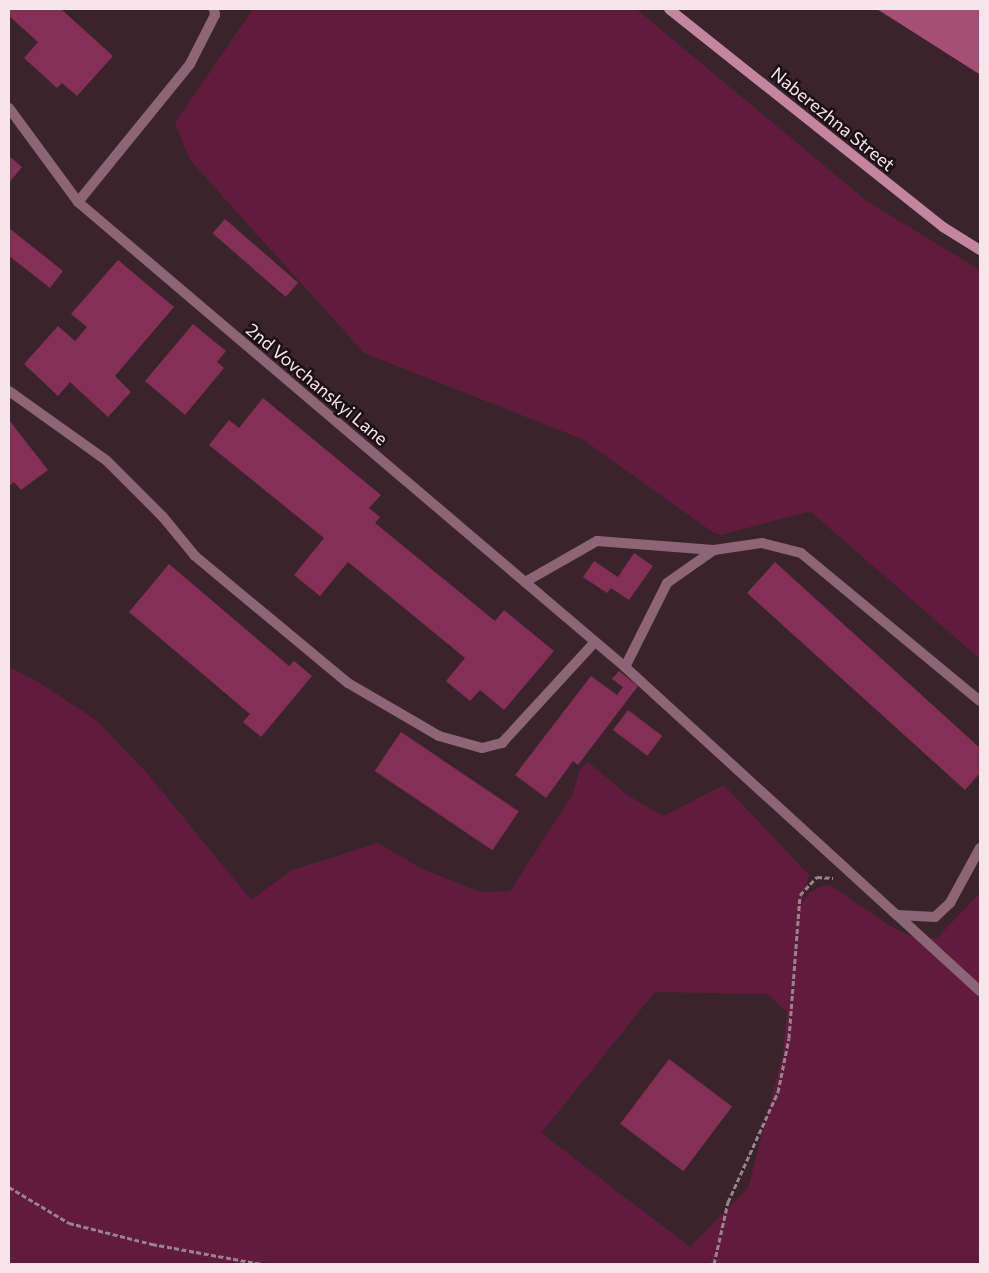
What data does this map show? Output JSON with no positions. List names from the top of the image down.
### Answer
{
  "streets": {
    "street": ["Naberezhna Street"],
    "lane": ["2nd Vovchanskyi Lane"]
  }
}
